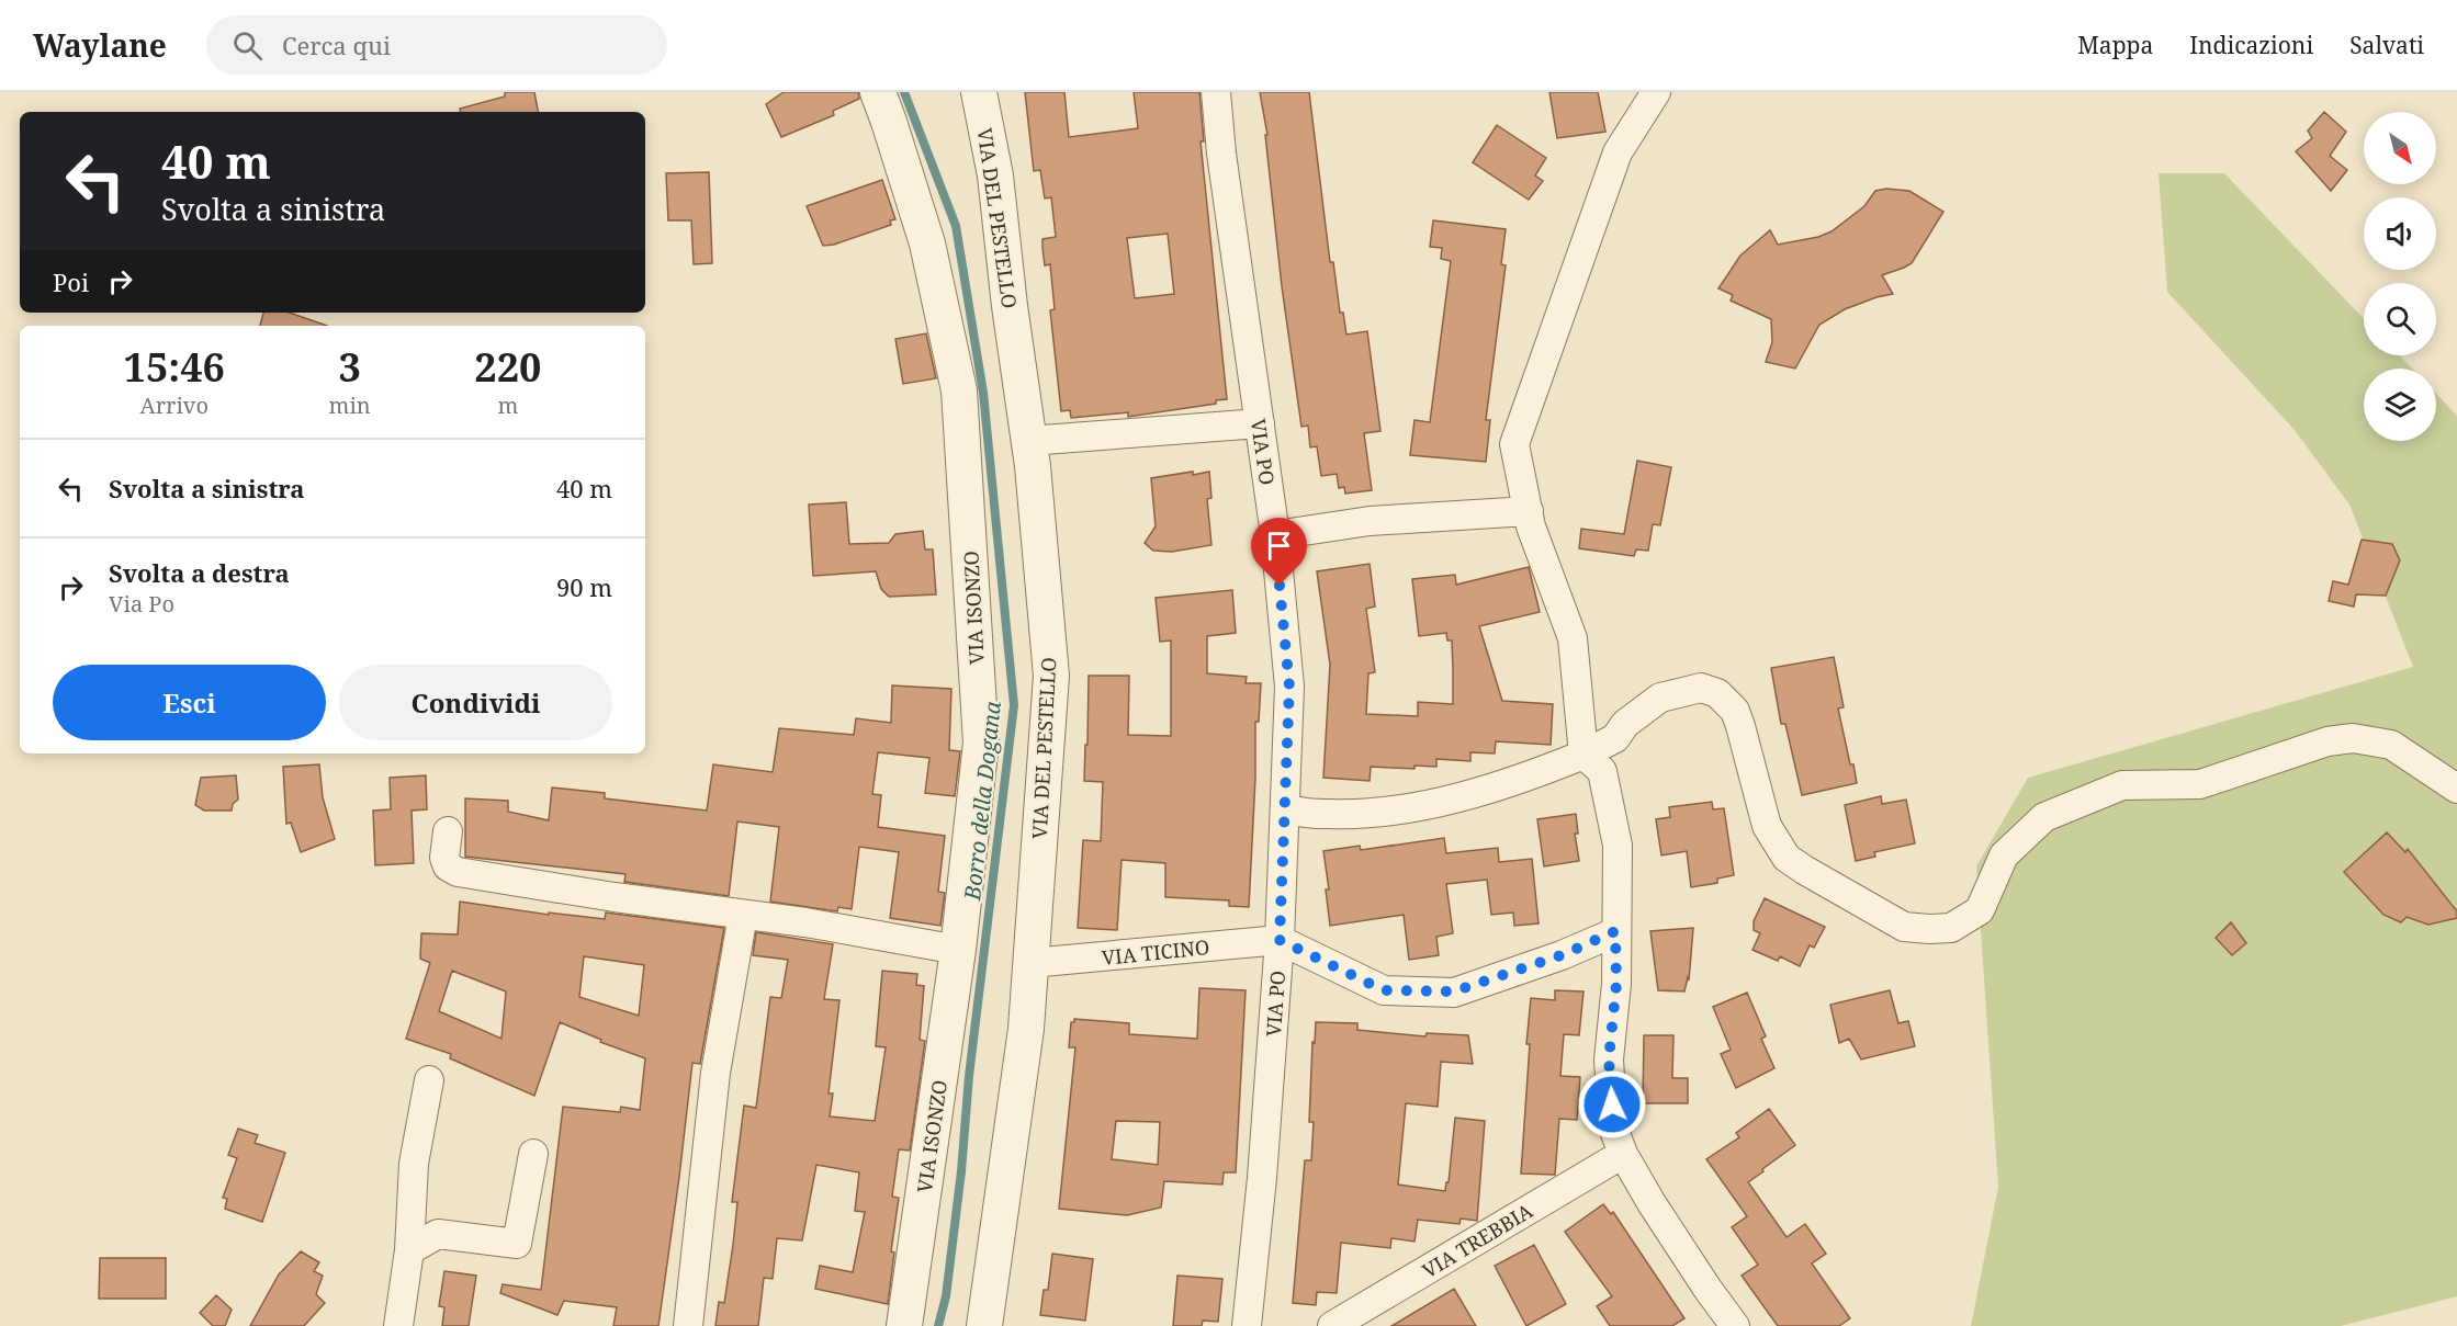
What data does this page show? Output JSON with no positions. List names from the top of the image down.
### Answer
{
  "streets": {
    "street": [
      "VIA DEL PESTELLO",
      "VIA PO",
      "VIA ISONZO",
      "VIA TICINO",
      "VIA TREBBIA"
    ]
  },
  "crossings": [
    ["VIA DEL PESTELLO", "VIA TICINO"],
    ["VIA PO", "VIA TICINO"]
  ],
  "water": ["Borro della Dogana"],
  "north": "bottom right",
  "page": {
    "header": "Waylane",
    "search": "Cerca qui",
    "nav": ["Mappa", "Indicazioni", "Salvati"],
    "turn": ["40 m", "Svolta a sinistra"],
    "then": "Poi",
    "eta": [
      "15:46",
      "Arrivo",
      "3",
      "min",
      "220",
      "m"
    ],
    "list": [
      {
        "name": "Svolta a sinistra",
        "value": "40 m"
      },
      {
        "name": "Svolta a destra",
        "note": "Via Po",
        "value": "90 m"
      }
    ],
    "buttons": ["Esci", "Condividi"]
  }
}
